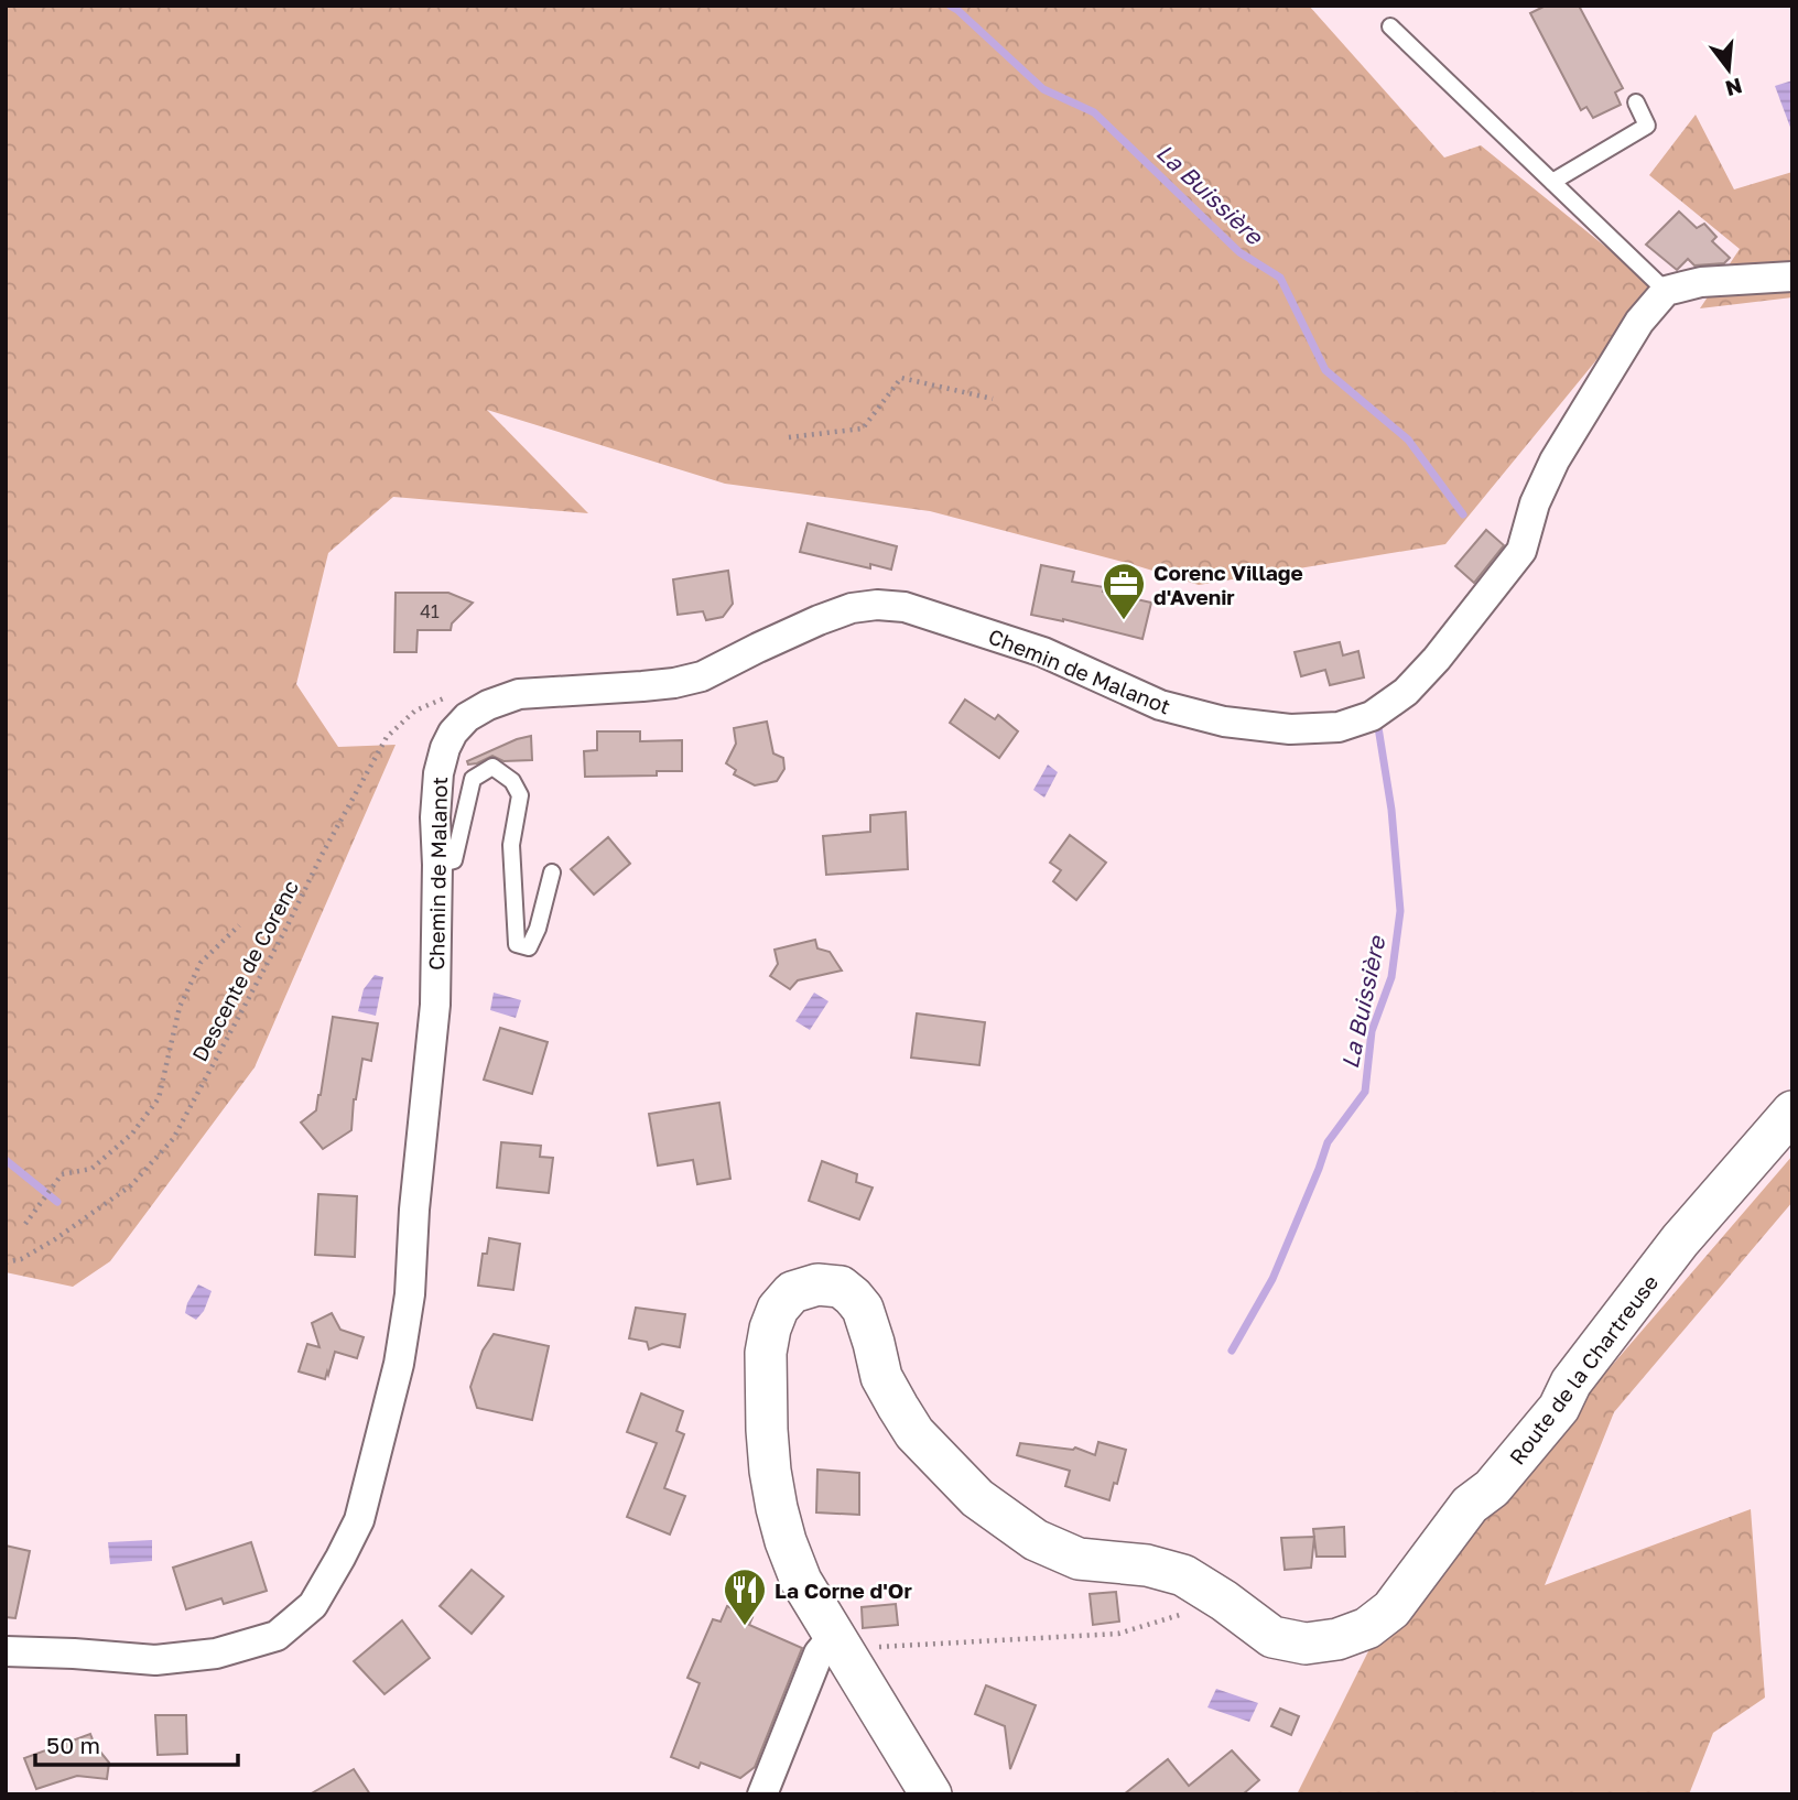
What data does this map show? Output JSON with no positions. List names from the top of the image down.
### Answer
{
  "streets": {
    "main road": ["Route de la Chartreuse"],
    "street": ["Chemin de Malanot"],
    "path": ["Descente de Corenc"]
  },
  "crossings": [
    ["Chemin de Malanot", "Descente de Corenc"]
  ],
  "water": ["La Buissière"],
  "places": {
    "office": ["Corenc Village d'Avenir"],
    "restaurant": ["La Corne d'Or"]
  },
  "house_numbers": ["41"],
  "scale_bar": "50 m",
  "north": "bottom"
}
